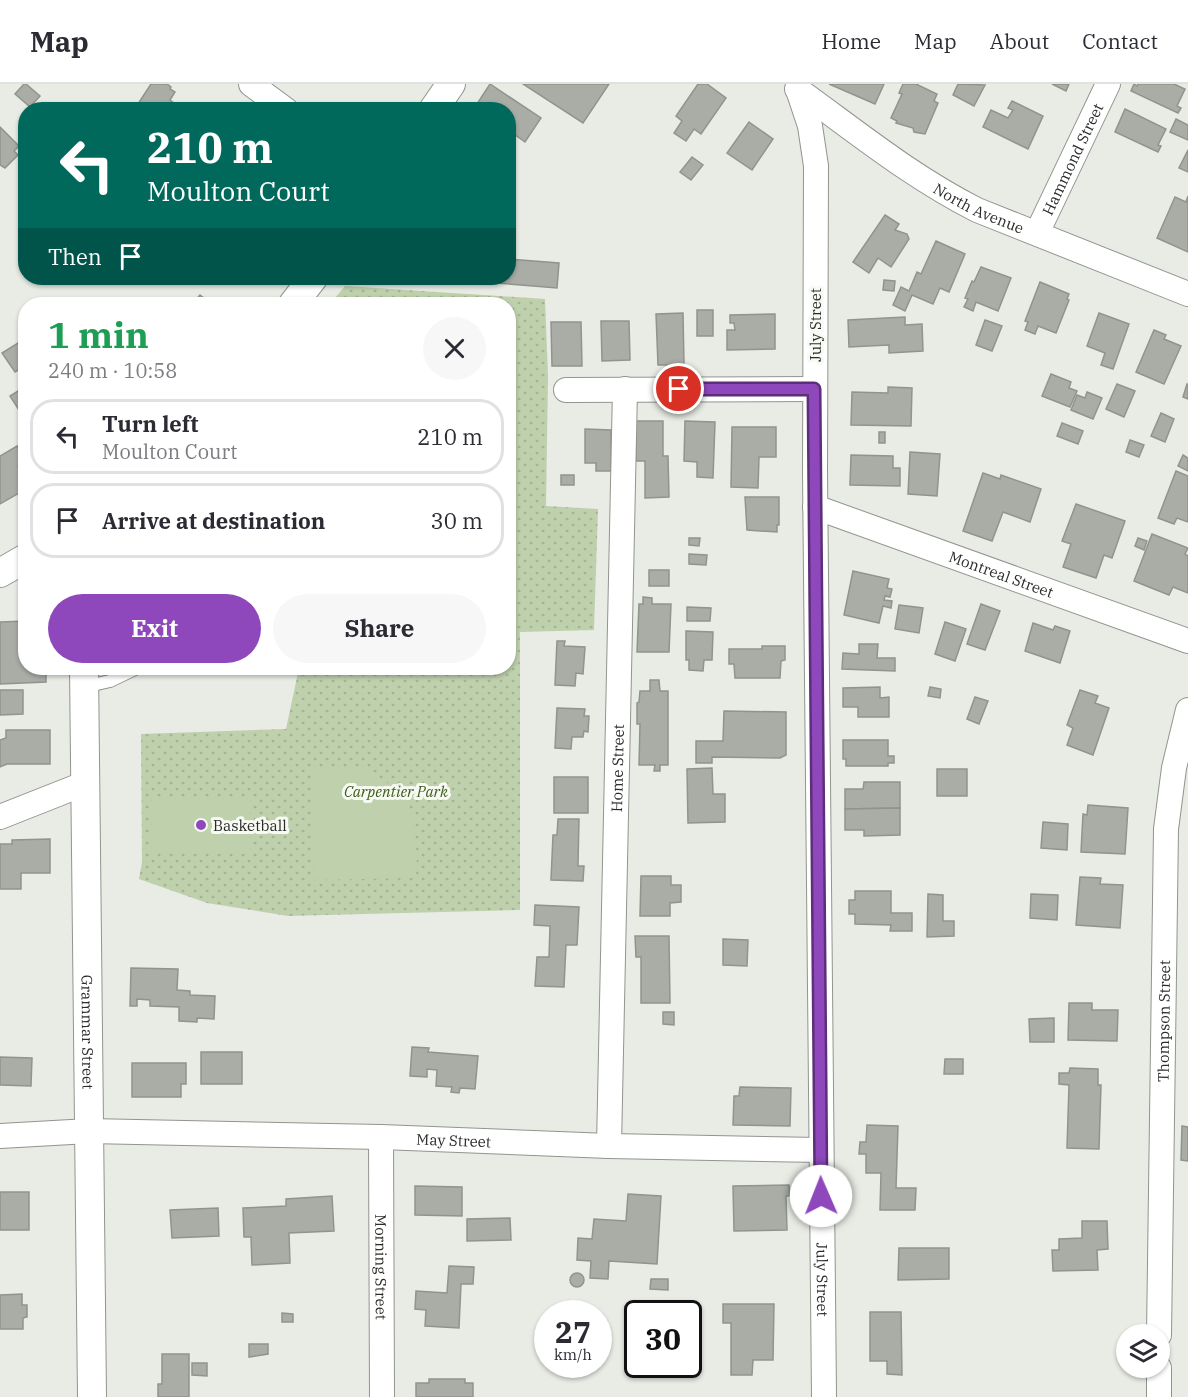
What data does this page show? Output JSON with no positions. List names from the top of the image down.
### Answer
{
  "streets": {
    "street": [
      "Hammond Street",
      "North Avenue",
      "July Street",
      "Montreal Street",
      "Home Street",
      "Thompson Street",
      "Grammar Street",
      "May Street",
      "Morning Street"
    ]
  },
  "crossings": [
    ["Hammond Street", "North Avenue"],
    ["North Avenue", "July Street"],
    ["July Street", "Montreal Street"],
    ["July Street", "May Street"],
    ["Home Street", "May Street"],
    ["Grammar Street", "May Street"],
    ["May Street", "Morning Street"]
  ],
  "parks": ["Carpentier Park"],
  "places": ["Basketball"],
  "page": {
    "header": "Map",
    "nav": [
      "Home",
      "Map",
      "About",
      "Contact"
    ],
    "turn": ["210 m", "Moulton Court"],
    "then": "Then",
    "heading": ["1 min", "240 m · 10:58"],
    "list": [
      {
        "name": "Turn left",
        "note": "Moulton Court",
        "value": "210 m"
      },
      {
        "name": "Arrive at destination",
        "value": "30 m"
      }
    ],
    "buttons": ["Exit", "Share"],
    "speed": "27 km/h",
    "limit": "30"
  }
}
